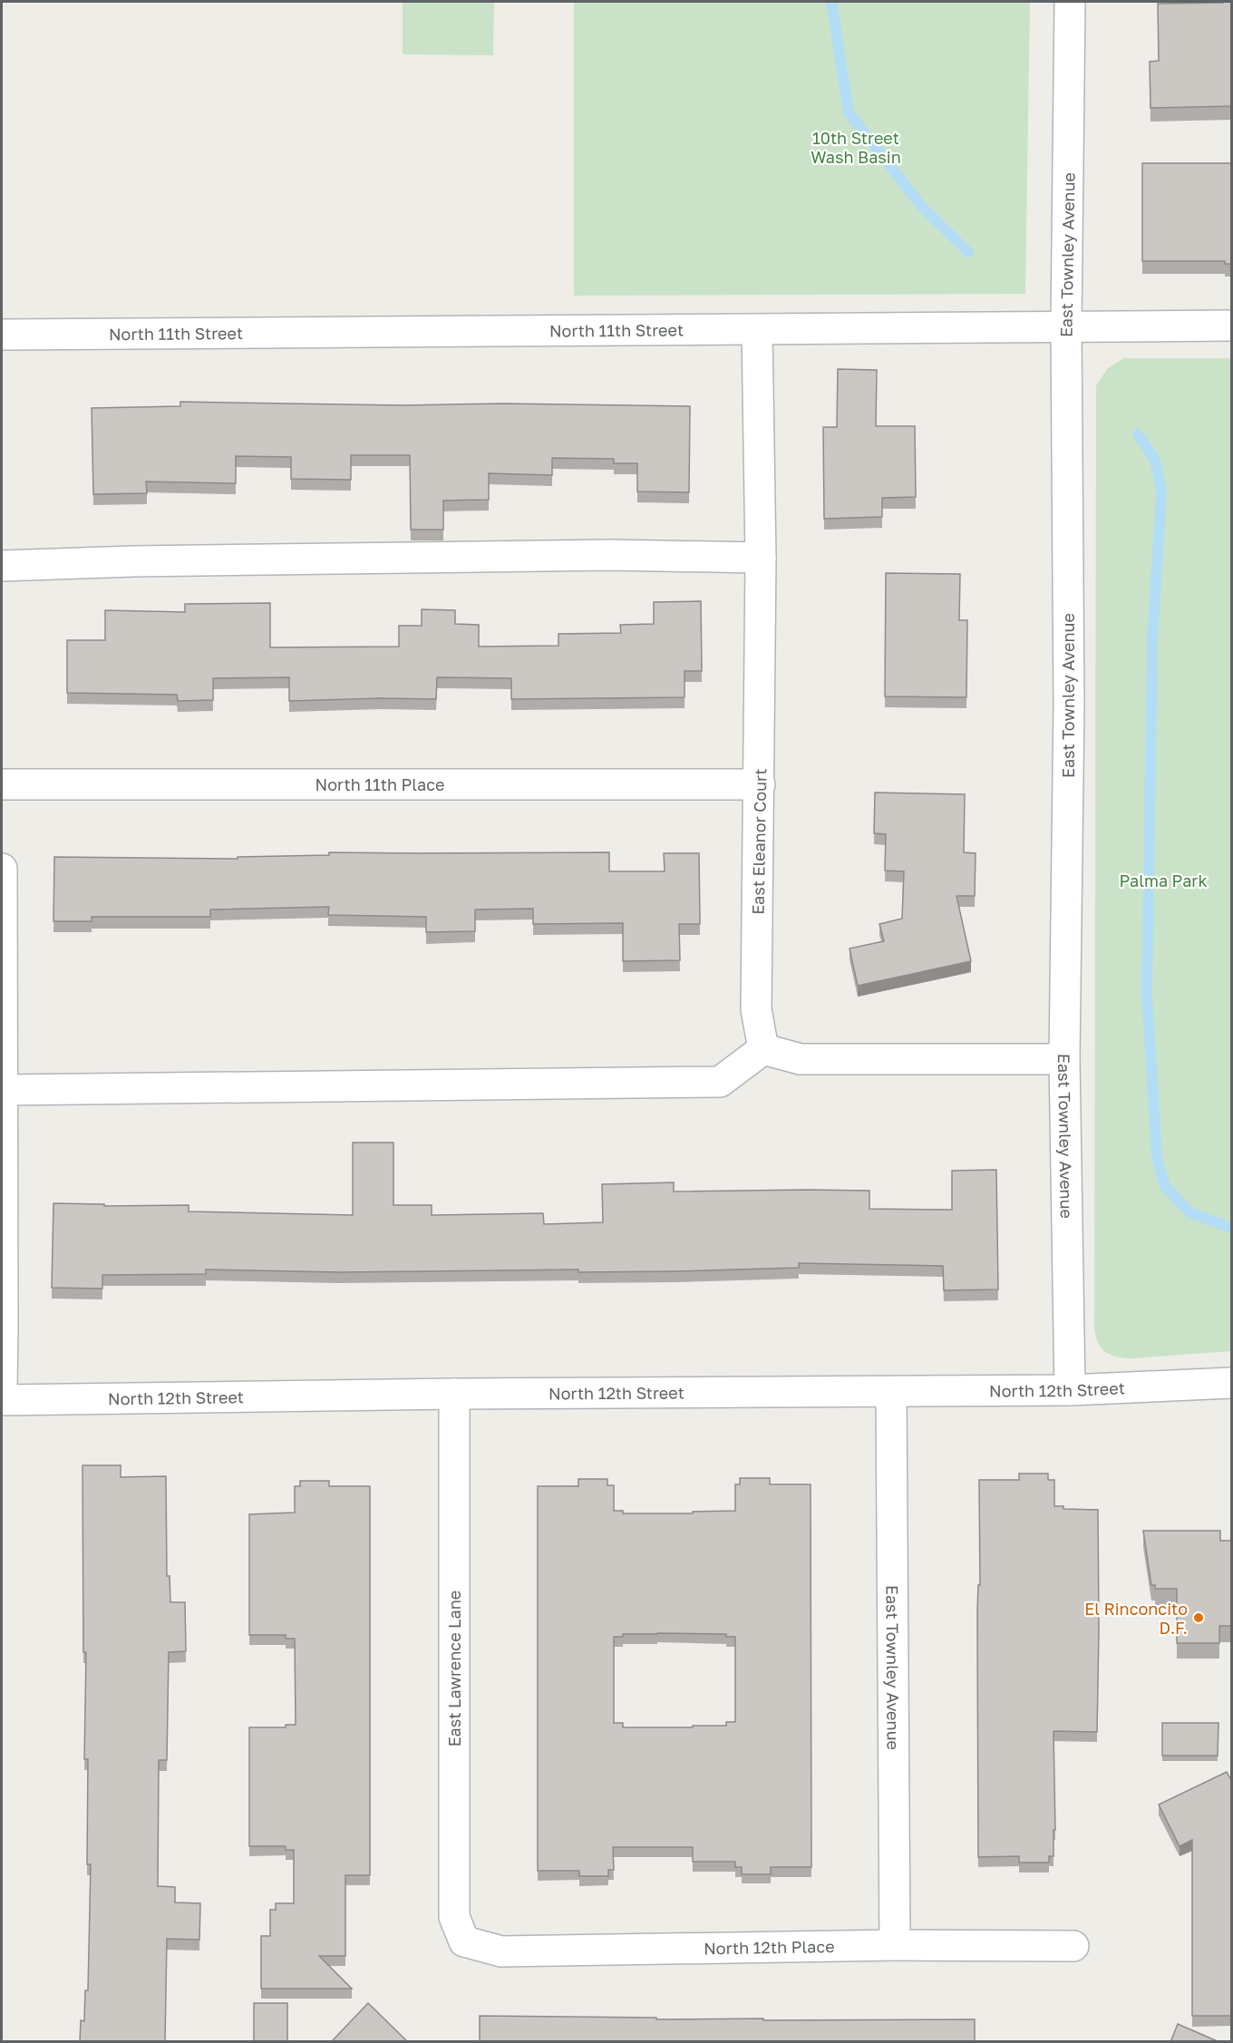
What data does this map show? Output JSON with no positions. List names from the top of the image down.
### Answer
{
  "streets": {
    "street": [
      "East Townley Avenue",
      "North 11th Street",
      "North 11th Place",
      "East Eleanor Court",
      "North 12th Street",
      "East Lawrence Lane",
      "North 12th Place"
    ]
  },
  "crossings": [
    ["East Townley Avenue", "North 11th Street"],
    ["East Townley Avenue", "North 12th Street"],
    ["East Townley Avenue", "North 12th Place"],
    ["North 11th Street", "East Eleanor Court"],
    ["North 11th Place", "East Eleanor Court"],
    ["North 12th Street", "East Lawrence Lane"],
    ["East Lawrence Lane", "North 12th Place"]
  ],
  "parks": ["10th Street Wash Basin", "Palma Park"],
  "places": ["El Rinconcito D.F."]
}
